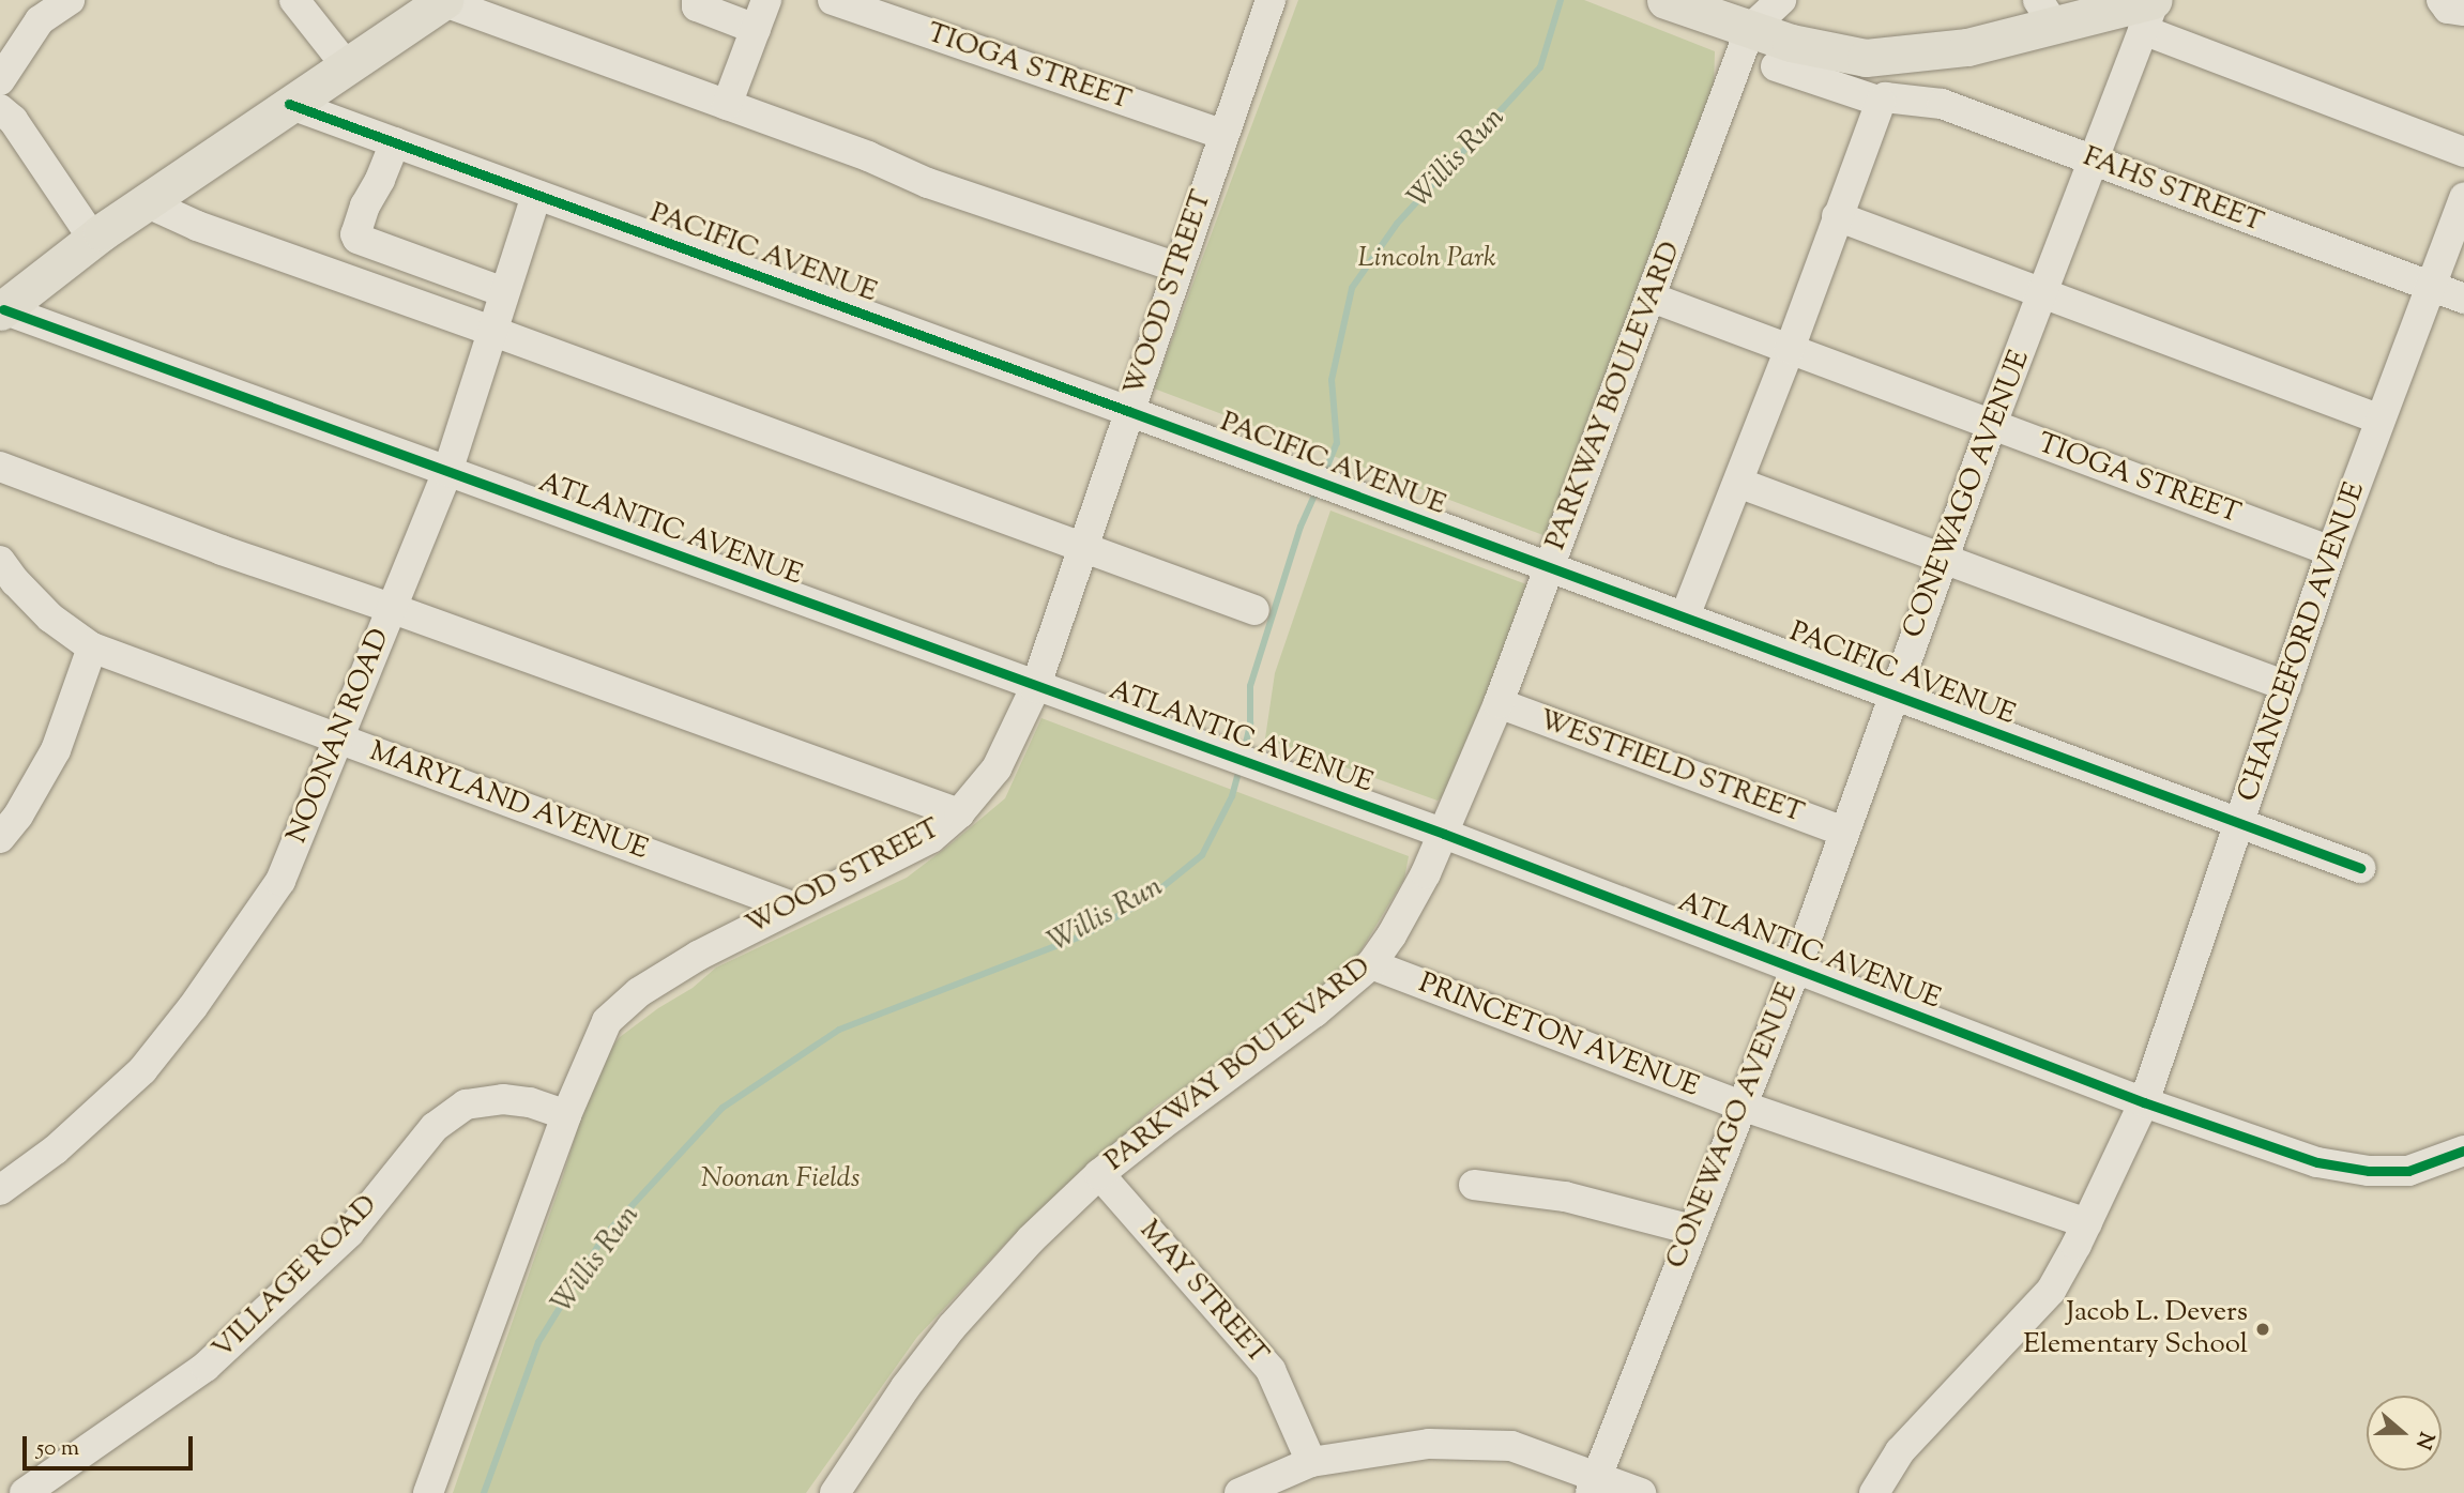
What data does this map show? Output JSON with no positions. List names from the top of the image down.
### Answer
{
  "streets": {
    "street": [
      "TIOGA STREET",
      "FAHS STREET",
      "PACIFIC AVENUE",
      "WOOD STREET",
      "PARKWAY BOULEVARD",
      "CONEWAGO AVENUE",
      "ATLANTIC AVENUE",
      "CHANCEFORD AVENUE",
      "NOONAN ROAD",
      "WESTFIELD STREET",
      "MARYLAND AVENUE",
      "PRINCETON AVENUE",
      "VILLAGE ROAD",
      "MAY STREET"
    ]
  },
  "crossings": [
    ["TIOGA STREET", "WOOD STREET"],
    ["TIOGA STREET", "PARKWAY BOULEVARD"],
    ["TIOGA STREET", "CONEWAGO AVENUE"],
    ["TIOGA STREET", "CHANCEFORD AVENUE"],
    ["FAHS STREET", "CONEWAGO AVENUE"],
    ["FAHS STREET", "CHANCEFORD AVENUE"],
    ["PACIFIC AVENUE", "WOOD STREET"],
    ["PACIFIC AVENUE", "PARKWAY BOULEVARD"],
    ["PACIFIC AVENUE", "CONEWAGO AVENUE"],
    ["PACIFIC AVENUE", "CHANCEFORD AVENUE"],
    ["PACIFIC AVENUE", "NOONAN ROAD"],
    ["WOOD STREET", "ATLANTIC AVENUE"],
    ["WOOD STREET", "MARYLAND AVENUE"],
    ["WOOD STREET", "VILLAGE ROAD"],
    ["PARKWAY BOULEVARD", "ATLANTIC AVENUE"],
    ["PARKWAY BOULEVARD", "WESTFIELD STREET"],
    ["PARKWAY BOULEVARD", "PRINCETON AVENUE"],
    ["PARKWAY BOULEVARD", "MAY STREET"],
    ["CONEWAGO AVENUE", "ATLANTIC AVENUE"],
    ["CONEWAGO AVENUE", "WESTFIELD STREET"],
    ["CONEWAGO AVENUE", "PRINCETON AVENUE"],
    ["ATLANTIC AVENUE", "CHANCEFORD AVENUE"],
    ["ATLANTIC AVENUE", "NOONAN ROAD"],
    ["CHANCEFORD AVENUE", "PRINCETON AVENUE"],
    ["NOONAN ROAD", "MARYLAND AVENUE"]
  ],
  "water": ["Willis Run"],
  "parks": ["Lincoln Park", "Noonan Fields"],
  "places": ["Jacob L. Devers Elementary School"],
  "scale_bar": "50 m",
  "north": "right"
}
